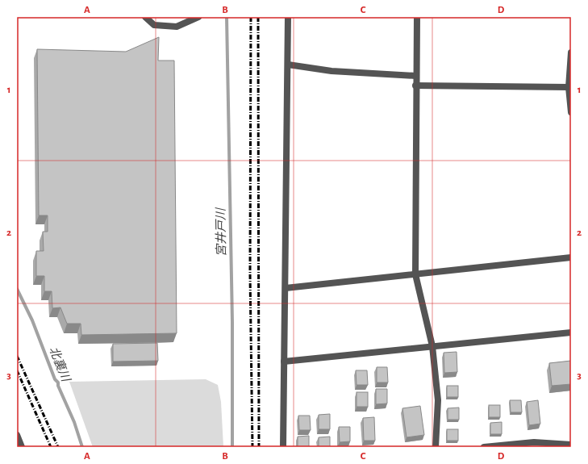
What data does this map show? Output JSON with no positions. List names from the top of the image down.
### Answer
{
  "water": ["宮井戸川", "北裏川"],
  "grid": {
    "columns": [
      "A",
      "B",
      "C",
      "D"
    ],
    "rows": ["1", "2", "3"]
  }
}
